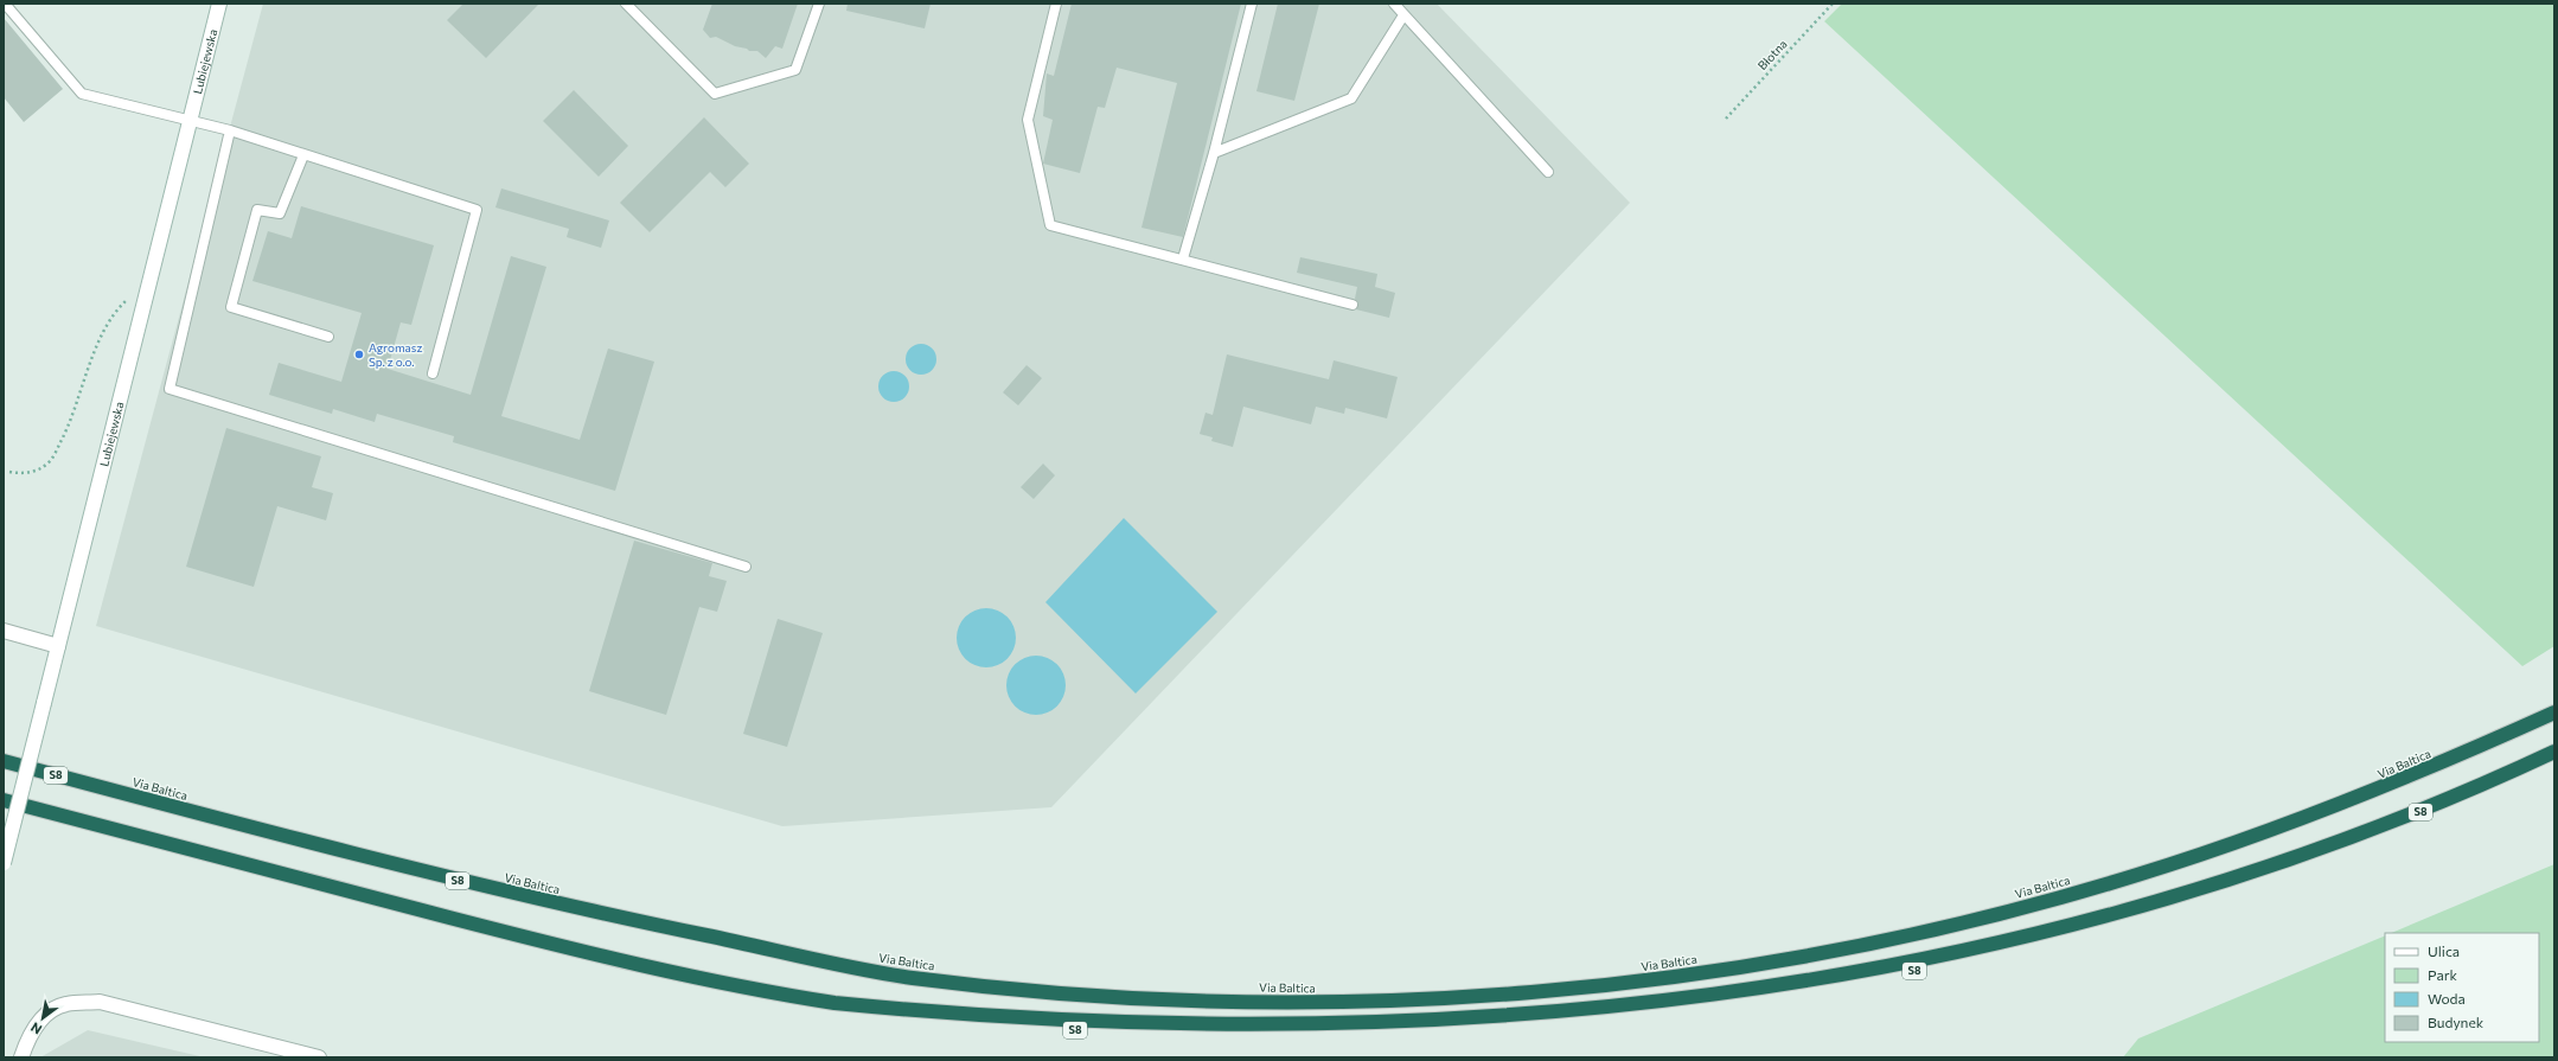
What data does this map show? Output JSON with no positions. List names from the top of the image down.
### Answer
{
  "streets": {
    "highway": ["Via Baltica", "S8"],
    "main road": ["Lubiejewska"],
    "path": ["Błotna"]
  },
  "places": ["Agromasz Sp. z o.o."],
  "legend": [
    "Ulica",
    "Park",
    "Woda",
    "Budynek"
  ],
  "north": "bottom left"
}
